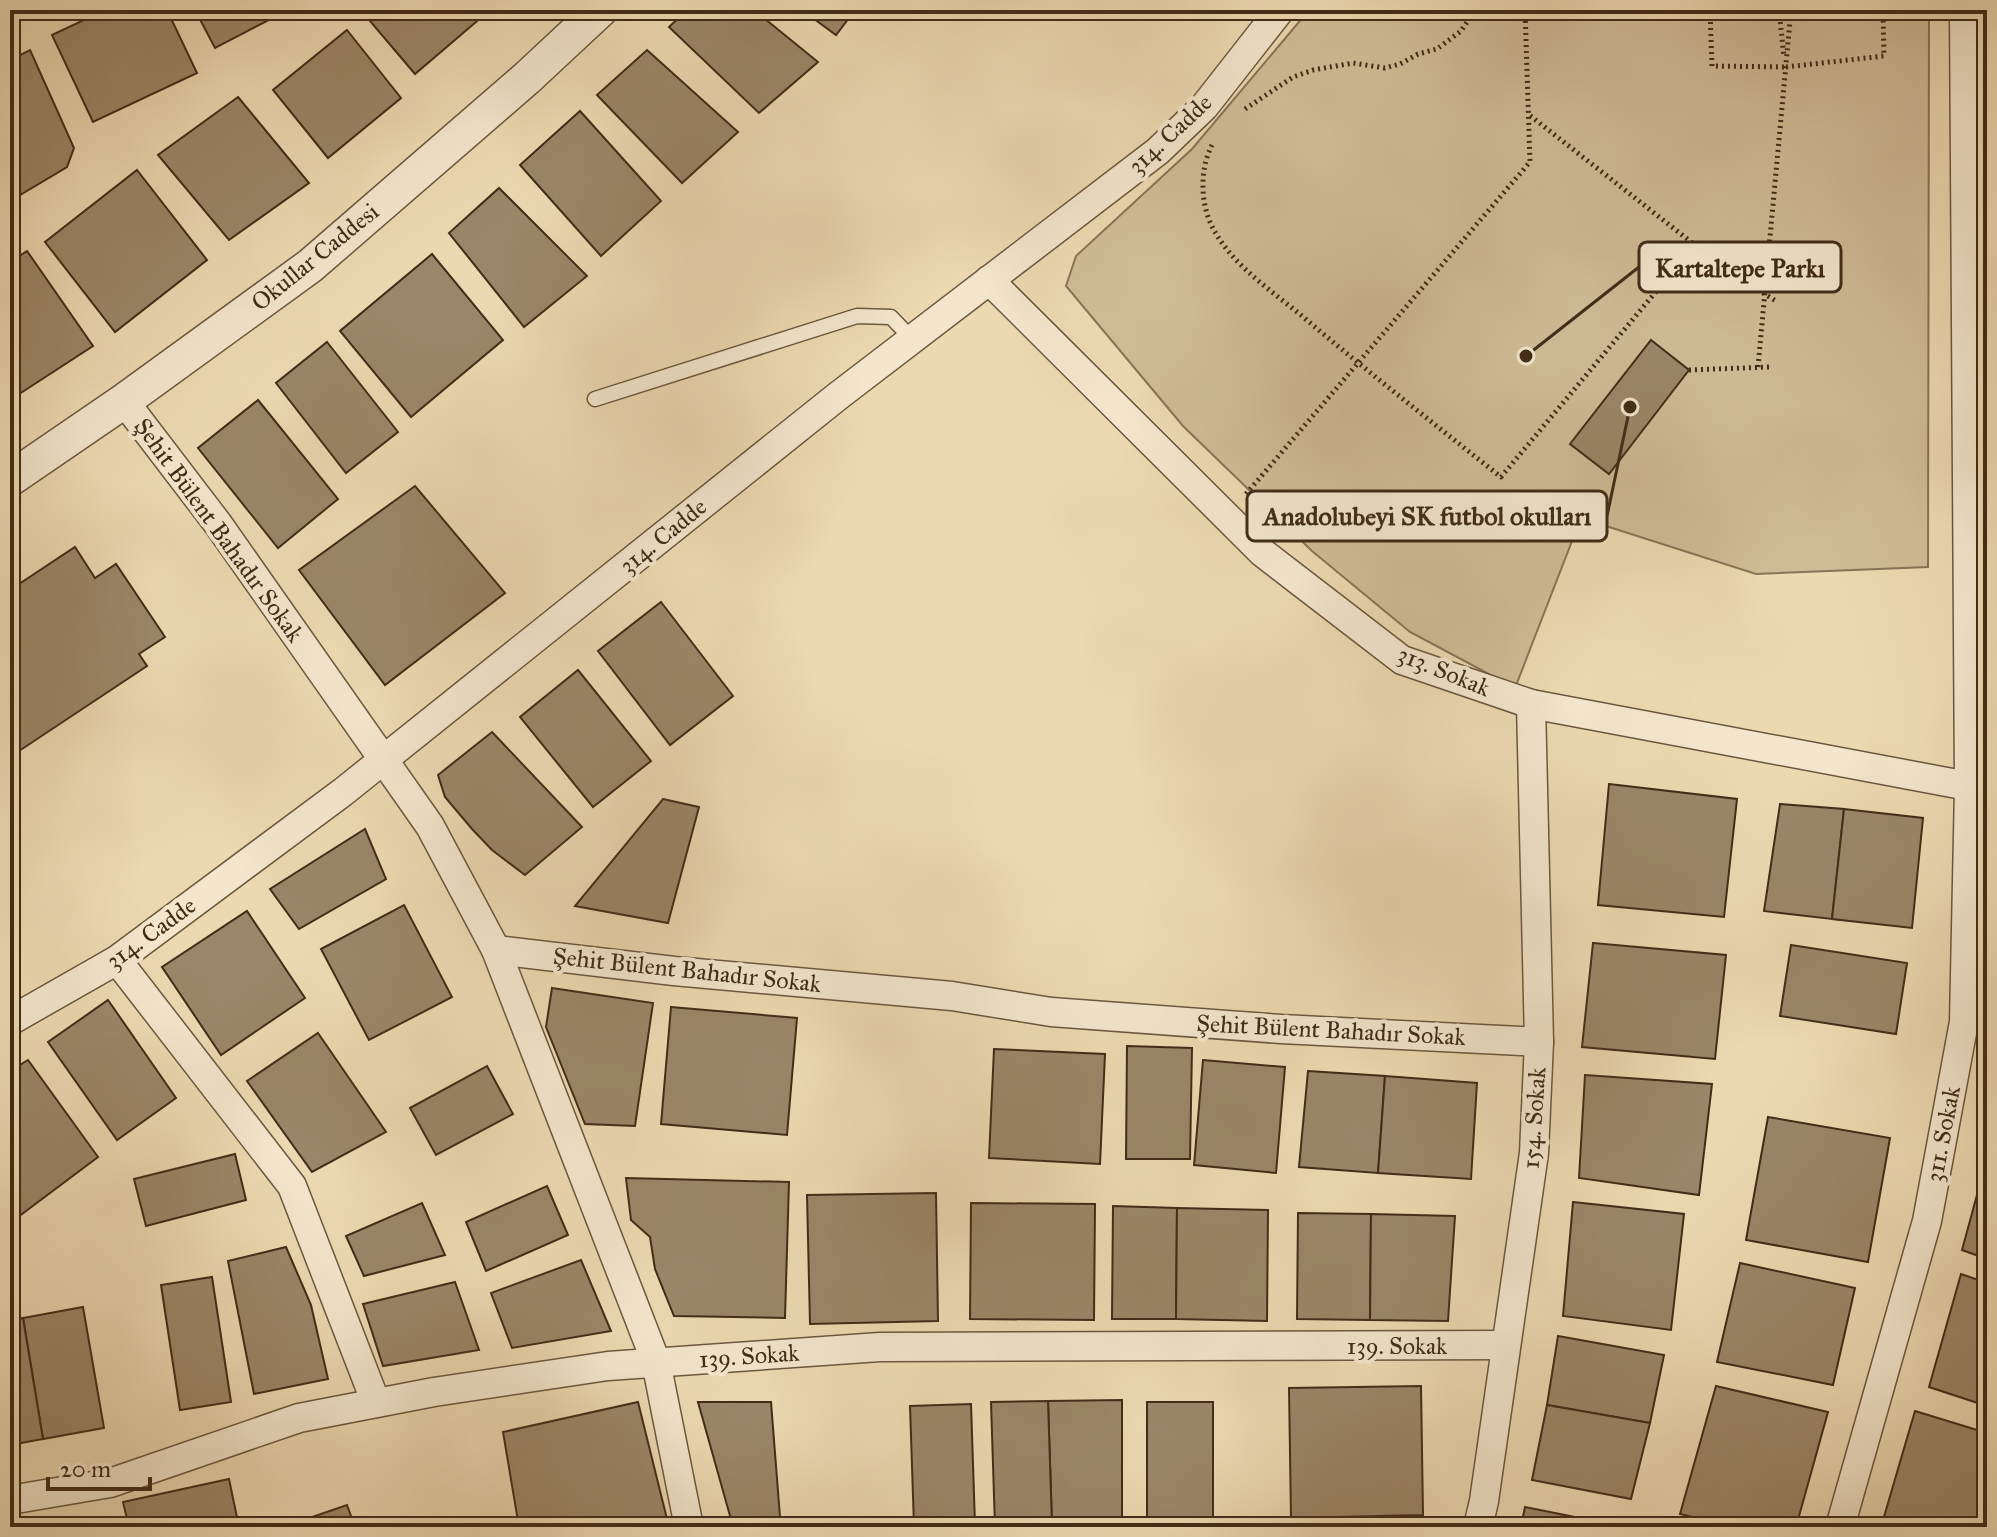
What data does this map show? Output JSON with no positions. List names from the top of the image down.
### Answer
{
  "streets": {
    "street": [
      "314. Cadde",
      "Okullar Caddesi",
      "Şehit Bülent Bahadır Sokak",
      "313. Sokak",
      "154. Sokak",
      "311. Sokak",
      "139. Sokak"
    ]
  },
  "crossings": [
    ["314. Cadde", "Şehit Bülent Bahadır Sokak"],
    ["314. Cadde", "313. Sokak"],
    ["Okullar Caddesi", "Şehit Bülent Bahadır Sokak"],
    ["Şehit Bülent Bahadır Sokak", "154. Sokak"],
    ["313. Sokak", "154. Sokak"],
    ["313. Sokak", "311. Sokak"],
    ["154. Sokak", "139. Sokak"]
  ],
  "places": ["Kartaltepe Parkı", "Anadolubeyi SK futbol okulları"],
  "scale_bar": "20 m"
}
